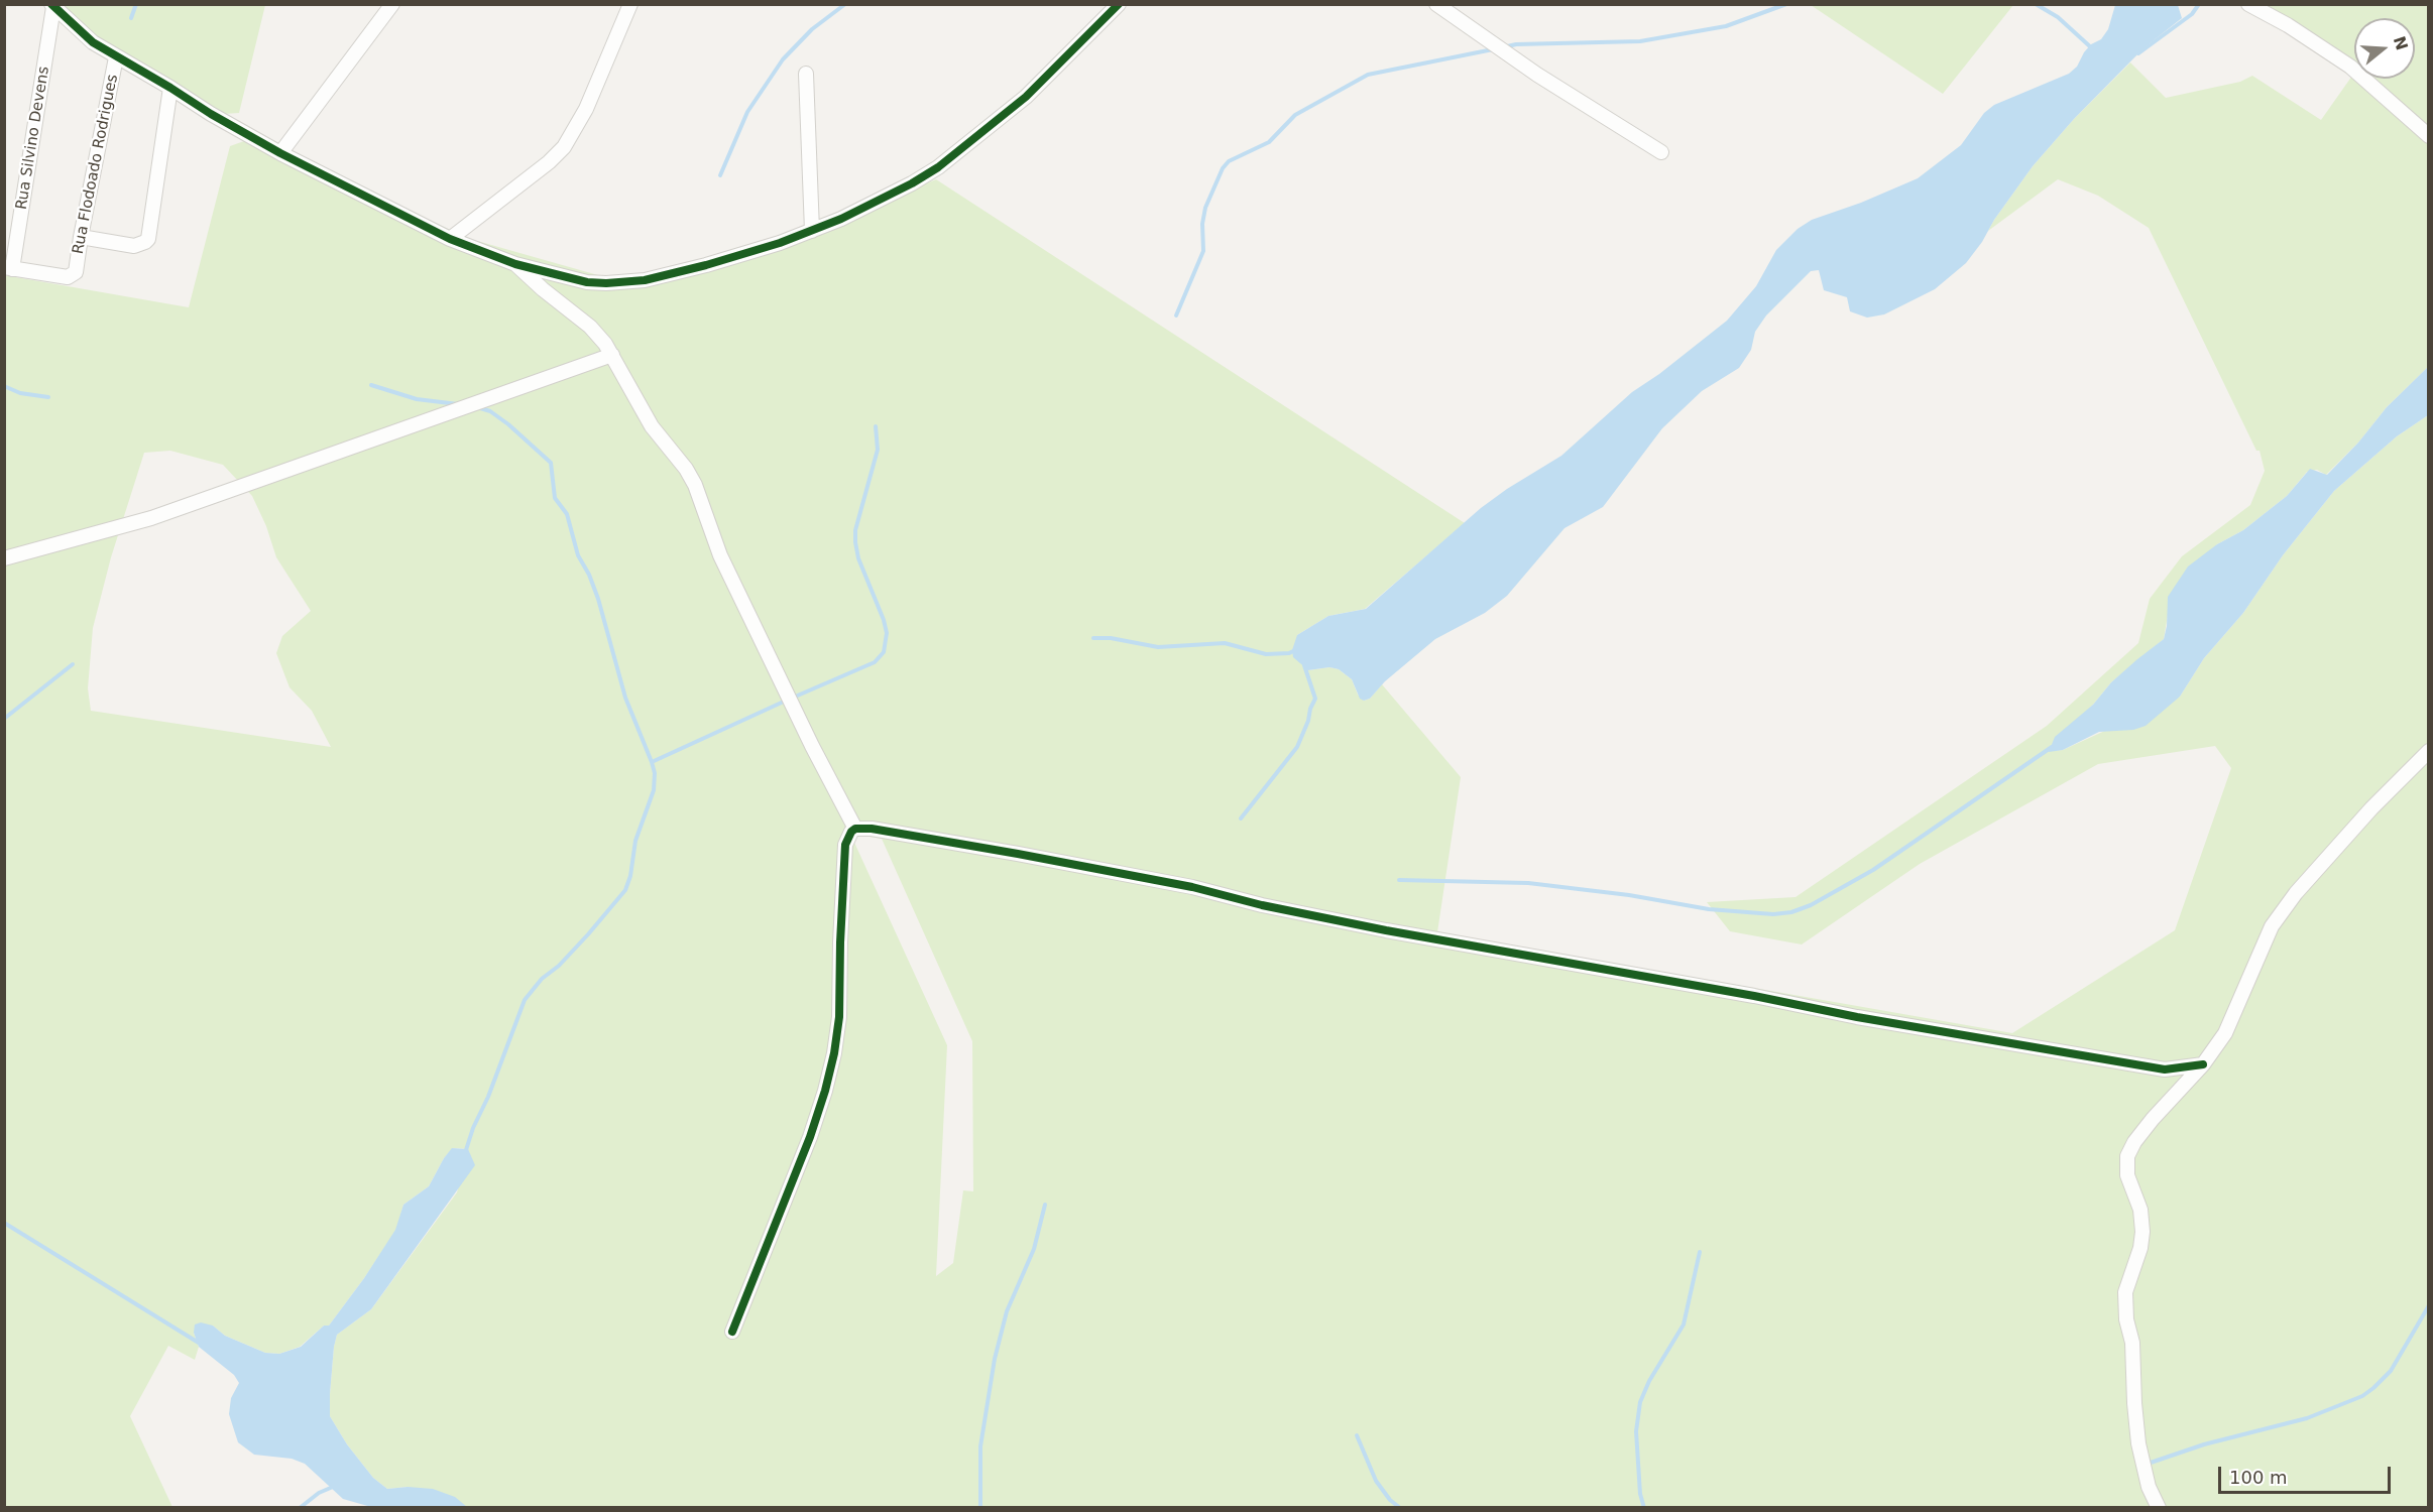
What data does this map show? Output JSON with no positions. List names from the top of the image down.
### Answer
{
  "streets": {
    "street": ["Rua Silvino Devens", "Rua Flodoado Rodrigues"]
  },
  "crossings": [
    ["Rua Silvino Devens", "Rua Flodoado Rodrigues"]
  ],
  "scale_bar": "100 m",
  "north": "right"
}
